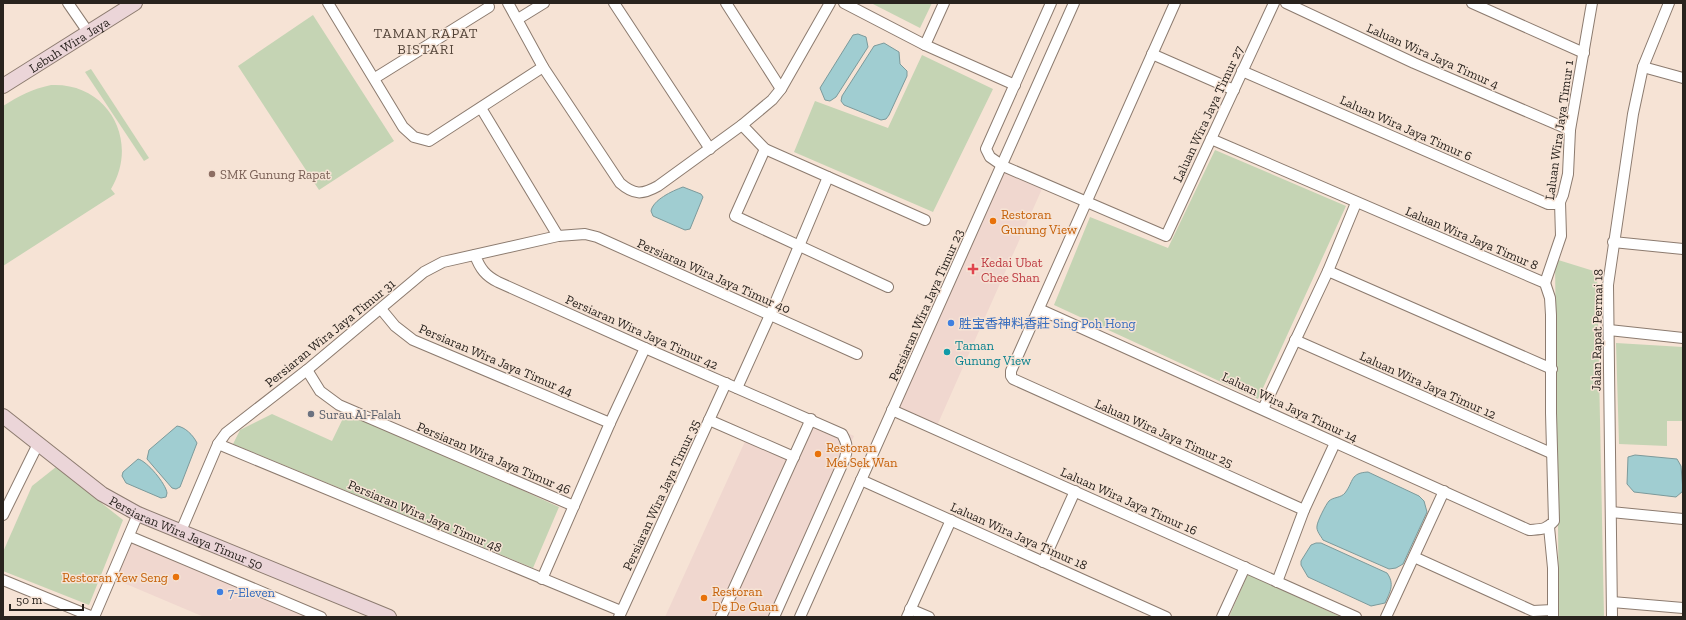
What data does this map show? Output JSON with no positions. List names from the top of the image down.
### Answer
{
  "streets": {
    "street": [
      "Lebuh Wira Jaya",
      "Laluan Wira Jaya Timur 4",
      "Laluan Wira Jaya Timur 27",
      "Laluan Wira Jaya Timur 6",
      "Laluan Wira Jaya Timur 1",
      "Laluan Wira Jaya Timur 8",
      "Persiaran Wira Jaya Timur 40",
      "Persiaran Wira Jaya Timur 23",
      "Jalan Rapat Permai 18",
      "Persiaran Wira Jaya Timur 42",
      "Persiaran Wira Jaya Timur 31",
      "Persiaran Wira Jaya Timur 44",
      "Laluan Wira Jaya Timur 12",
      "Laluan Wira Jaya Timur 14",
      "Laluan Wira Jaya Timur 25",
      "Persiaran Wira Jaya Timur 46",
      "Persiaran Wira Jaya Timur 35",
      "Laluan Wira Jaya Timur 16",
      "Persiaran Wira Jaya Timur 48",
      "Persiaran Wira Jaya Timur 50",
      "Laluan Wira Jaya Timur 18"
    ]
  },
  "crossings": [
    ["Laluan Wira Jaya Timur 4", "Laluan Wira Jaya Timur 1"],
    ["Laluan Wira Jaya Timur 27", "Laluan Wira Jaya Timur 6"],
    ["Laluan Wira Jaya Timur 27", "Laluan Wira Jaya Timur 8"],
    ["Laluan Wira Jaya Timur 6", "Laluan Wira Jaya Timur 1"],
    ["Laluan Wira Jaya Timur 1", "Laluan Wira Jaya Timur 8"],
    ["Laluan Wira Jaya Timur 8", "Laluan Wira Jaya Timur 12"],
    ["Laluan Wira Jaya Timur 8", "Laluan Wira Jaya Timur 14"],
    ["Persiaran Wira Jaya Timur 40", "Persiaran Wira Jaya Timur 31"],
    ["Persiaran Wira Jaya Timur 23", "Laluan Wira Jaya Timur 16"],
    ["Persiaran Wira Jaya Timur 23", "Laluan Wira Jaya Timur 18"],
    ["Persiaran Wira Jaya Timur 42", "Persiaran Wira Jaya Timur 31"],
    ["Persiaran Wira Jaya Timur 42", "Persiaran Wira Jaya Timur 35"],
    ["Persiaran Wira Jaya Timur 31", "Persiaran Wira Jaya Timur 44"],
    ["Persiaran Wira Jaya Timur 31", "Persiaran Wira Jaya Timur 46"],
    ["Persiaran Wira Jaya Timur 31", "Persiaran Wira Jaya Timur 48"],
    ["Persiaran Wira Jaya Timur 31", "Persiaran Wira Jaya Timur 50"],
    ["Laluan Wira Jaya Timur 14", "Laluan Wira Jaya Timur 25"],
    ["Persiaran Wira Jaya Timur 35", "Persiaran Wira Jaya Timur 48"]
  ],
  "districts": ["TAMAN RAPAT BISTARI"],
  "places": {
    "other": [
      "SMK Gunung Rapat",
      "Restoran Gunung View",
      "胜宝香神料香莊 Sing Poh Hong",
      "Taman Gunung View",
      "Surau Al-Falah",
      "Restoran Mei Sek Wan",
      "Restoran Yew Seng",
      "7-Eleven",
      "Restoran De De Guan"
    ],
    "health": ["Kedai Ubat Chee Shan"]
  },
  "scale_bar": "50 m"
}
